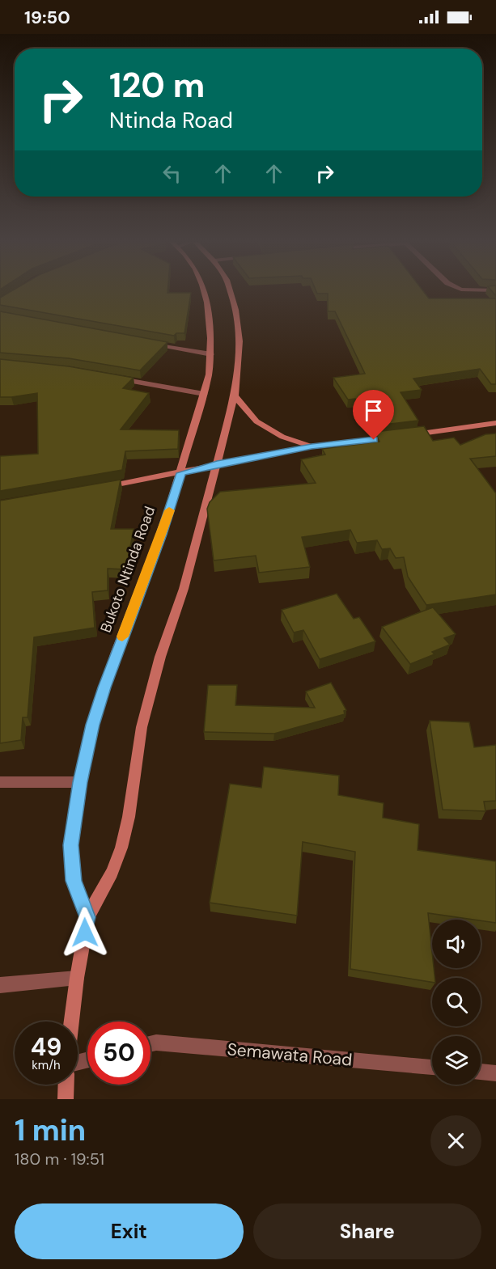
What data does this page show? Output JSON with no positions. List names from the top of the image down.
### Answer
{
  "streets": {
    "main road": ["Bukoto Ntinda Road"],
    "street": ["Semawata Road"]
  },
  "page": {
    "status": "19:50",
    "turn": ["120 m", "Ntinda Road"],
    "speed": "49 km/h",
    "limit": "50",
    "heading": ["1 min", "180 m · 19:51"],
    "buttons": ["Exit", "Share"]
  }
}
